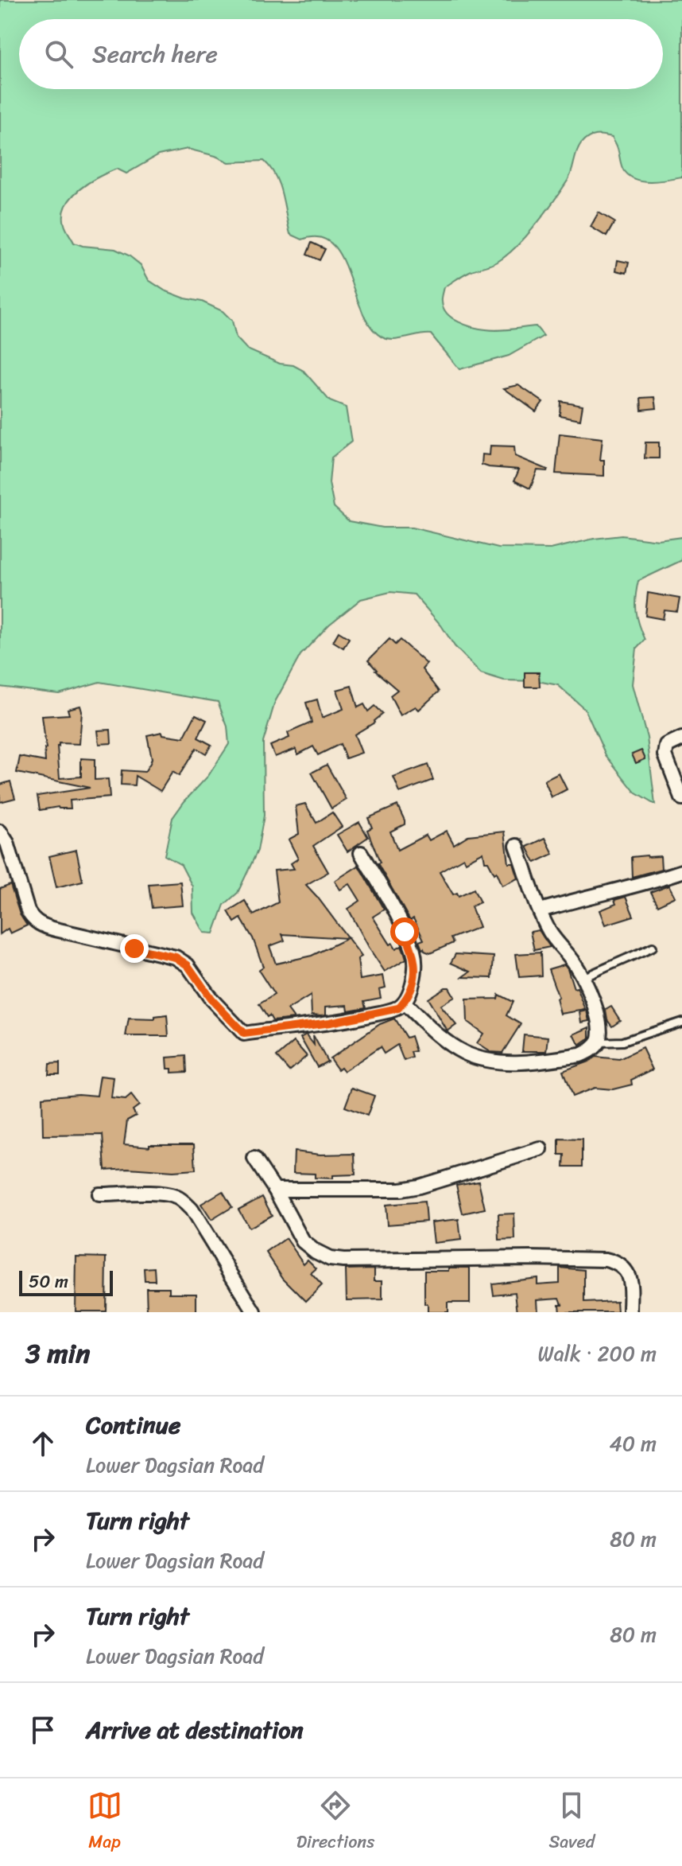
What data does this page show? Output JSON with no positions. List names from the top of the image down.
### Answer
{
  "scale_bar": "50 m",
  "page": {
    "search": "Search here",
    "scale": "50 m",
    "heading": ["3 min", "Walk · 200 m"],
    "list": [
      ["Continue", "Lower Dagsian Road", "40 m"],
      ["Turn right", "Lower Dagsian Road", "80 m"],
      ["Turn right", "Lower Dagsian Road", "80 m"],
      "Arrive at destination"
    ],
    "nav": ["Map", "Directions", "Saved"]
  }
}
